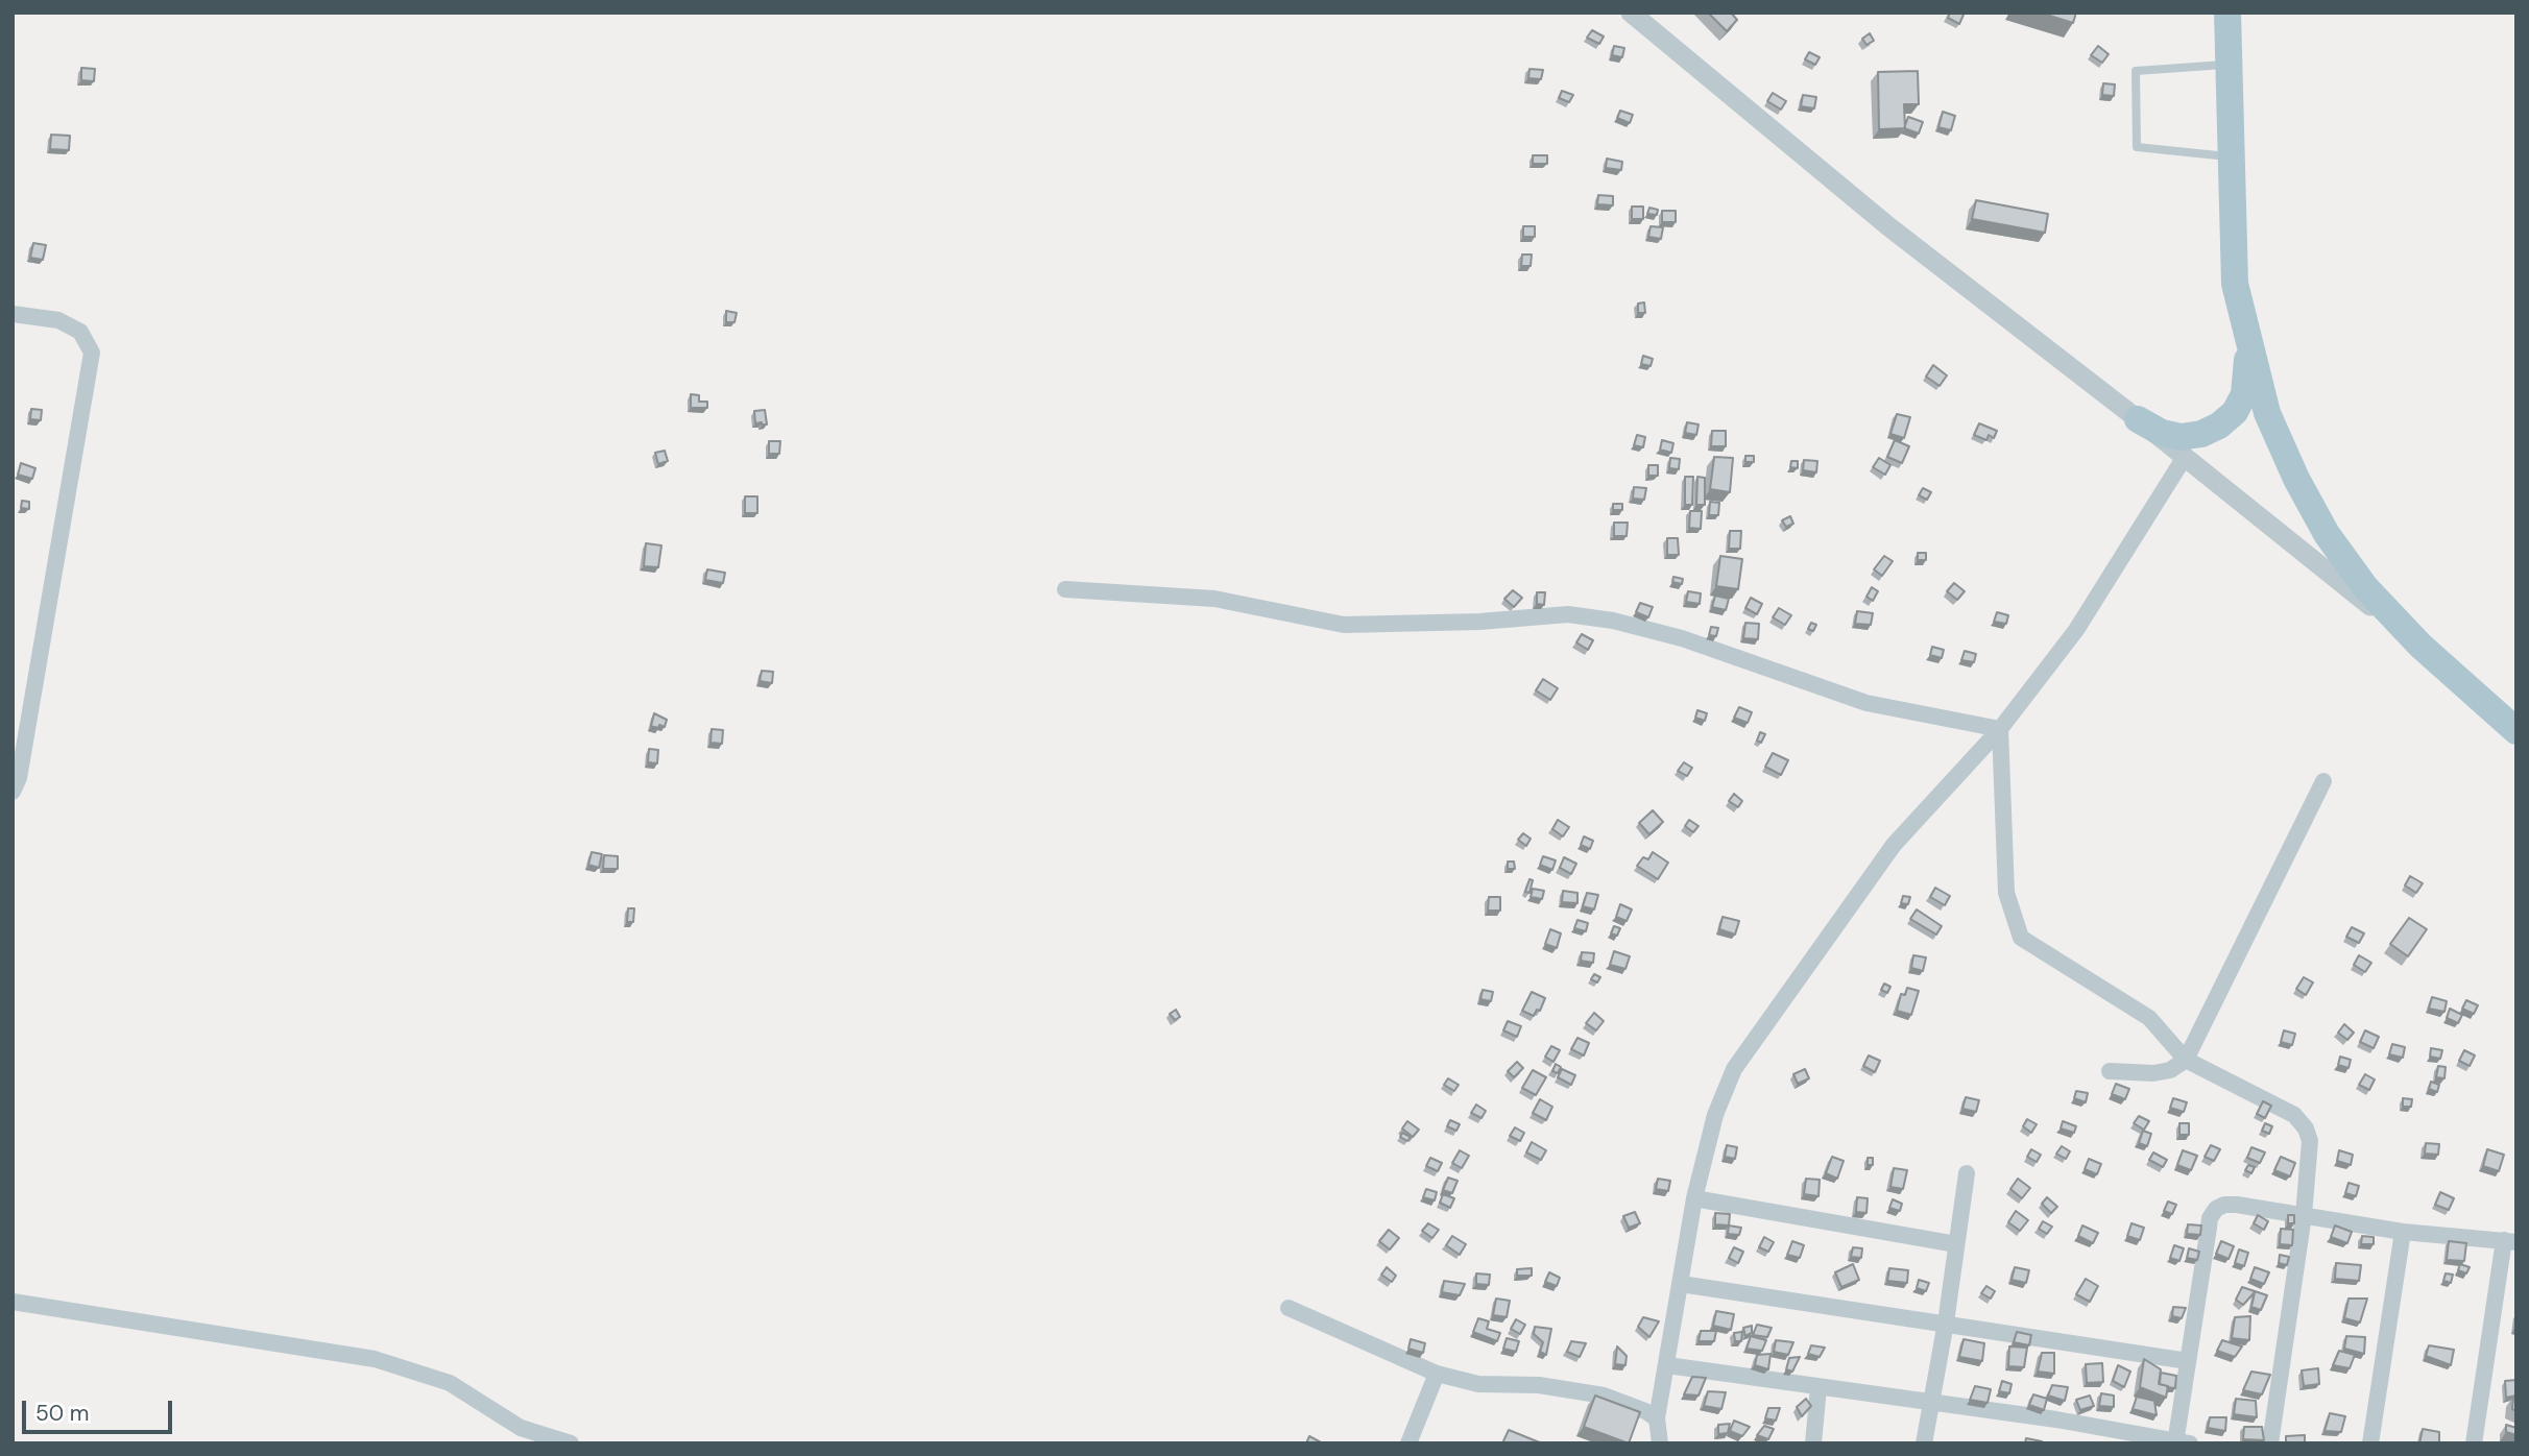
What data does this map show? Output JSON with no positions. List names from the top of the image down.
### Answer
{
  "scale_bar": "50 m"
}
